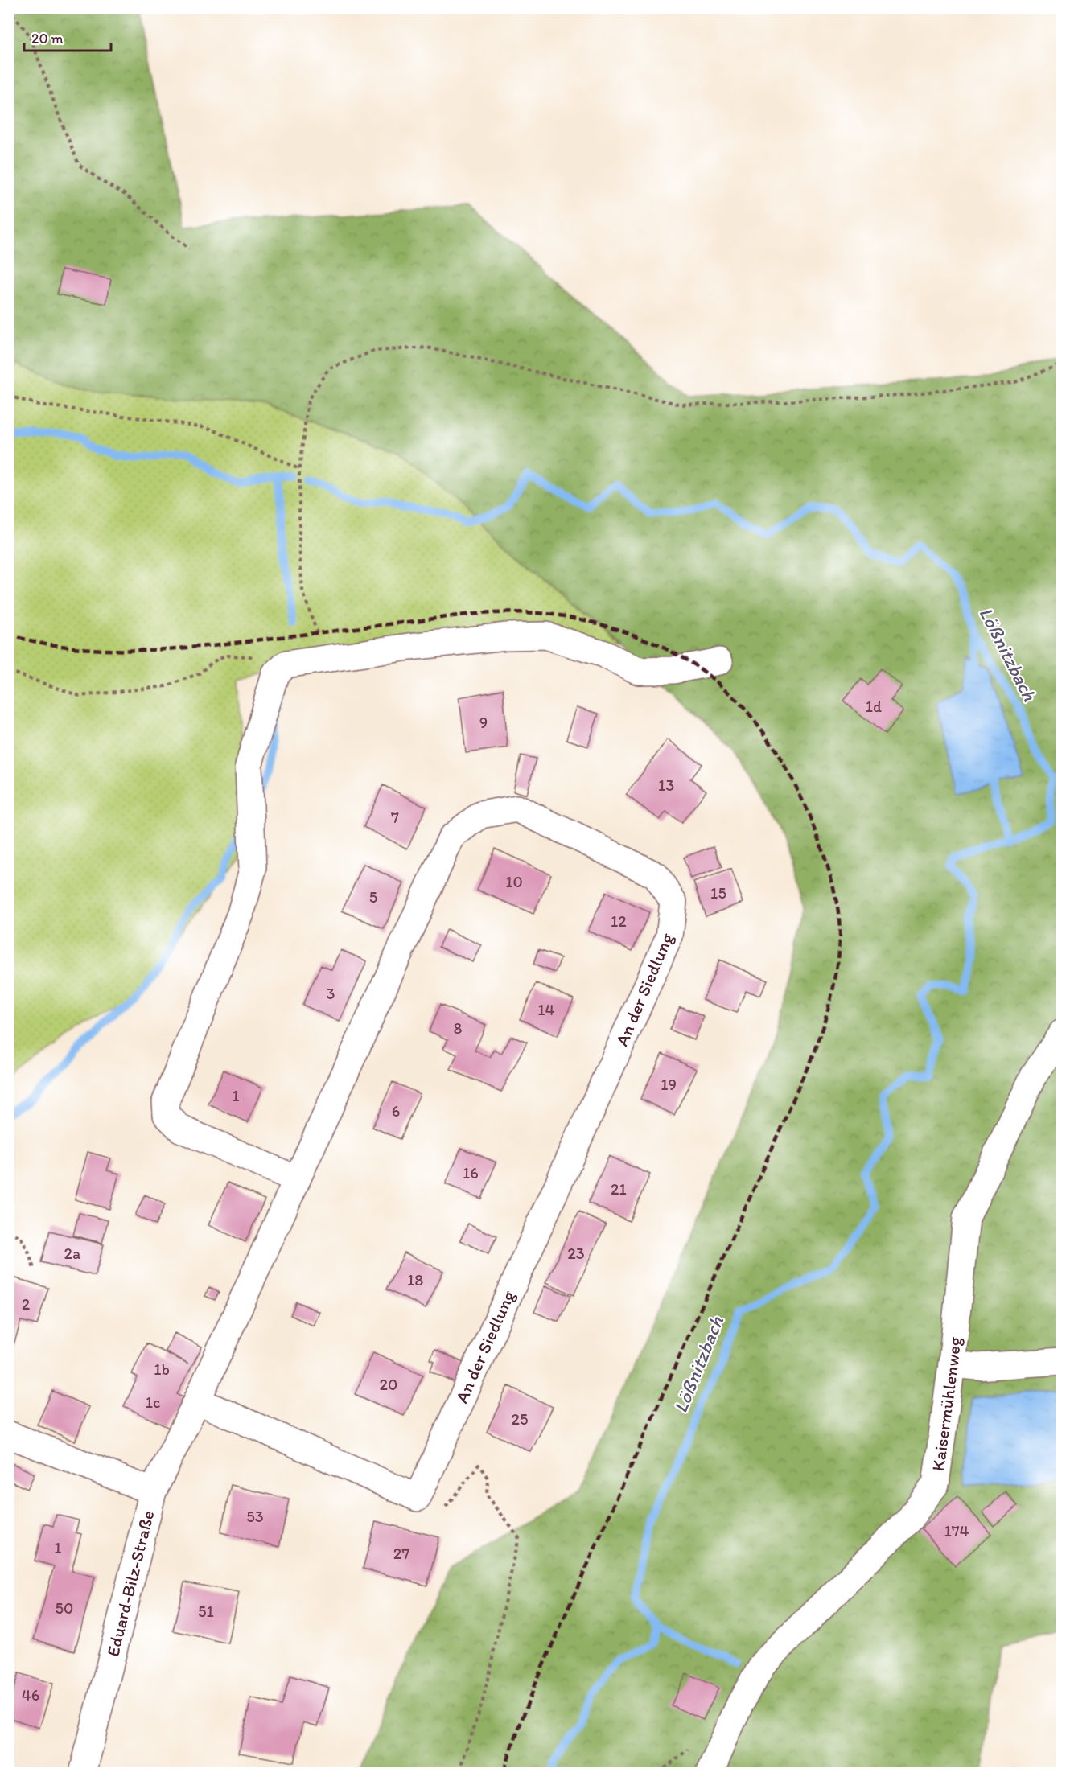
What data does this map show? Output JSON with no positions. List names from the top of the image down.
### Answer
{
  "streets": {
    "street": ["An der Siedlung", "Kaisermühlenweg", "Eduard-Bilz-Straße"]
  },
  "crossings": [
    ["An der Siedlung", "Eduard-Bilz-Straße"]
  ],
  "water": ["Lößnitzbach"],
  "house_numbers": [
    "1d",
    "9",
    "13",
    "7",
    "10",
    "15",
    "5",
    "12",
    "3",
    "14",
    "8",
    "19",
    "1",
    "6",
    "16",
    "21",
    "2a",
    "23",
    "18",
    "2",
    "1b",
    "20",
    "1c",
    "25",
    "53",
    "174",
    "1",
    "27",
    "50",
    "51",
    "46"
  ],
  "scale_bar": "20 m"
}
